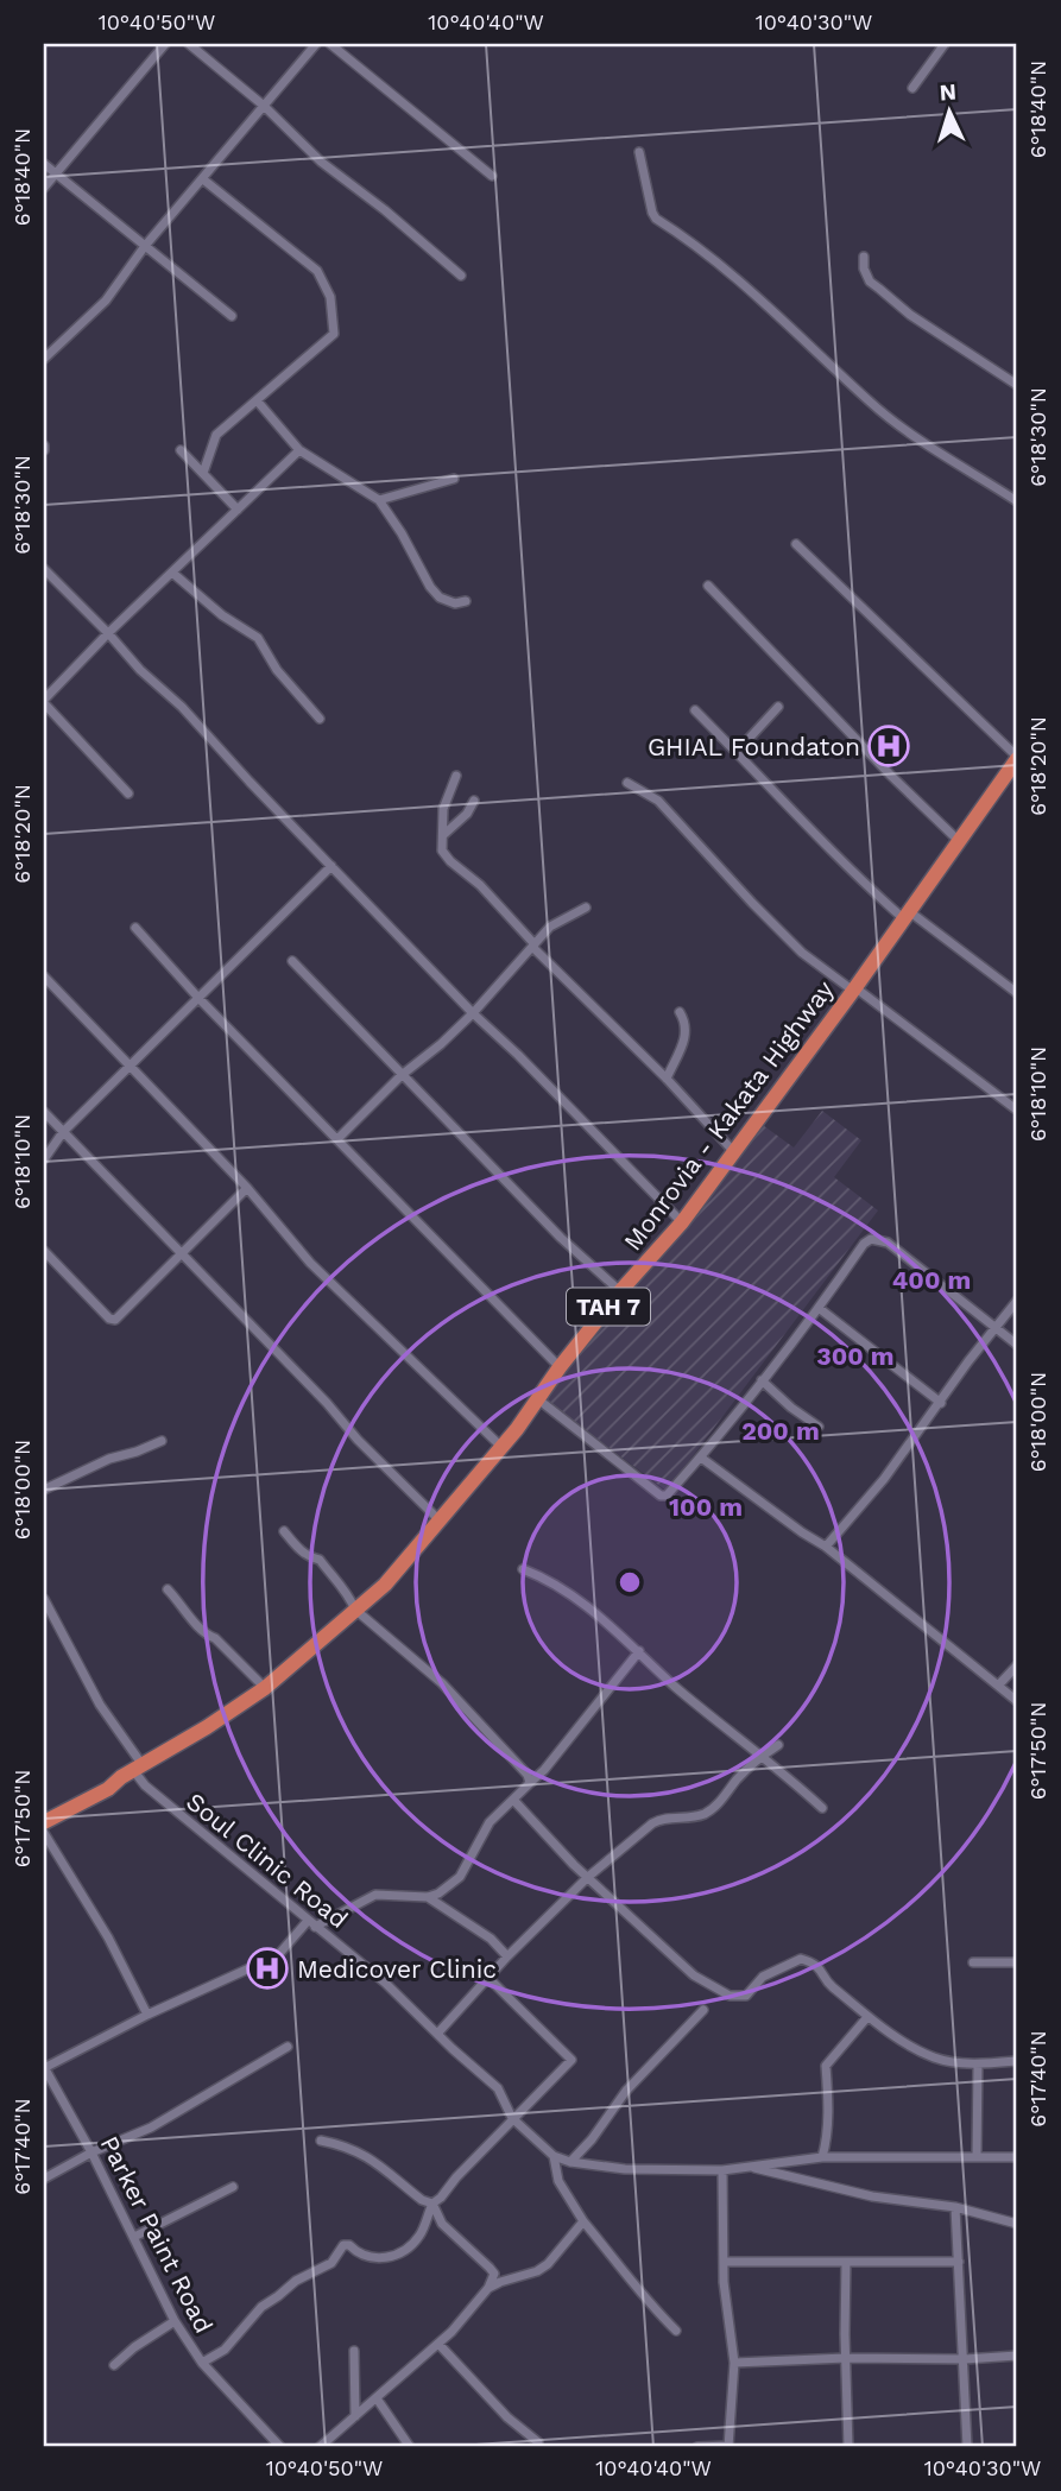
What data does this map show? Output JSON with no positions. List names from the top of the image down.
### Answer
{
  "streets": {
    "highway": ["Monrovia - Kakata Highway", "TAH 7"],
    "street": ["Soul Clinic Road", "Parker Paint Road"]
  },
  "crossings": [
    ["Monrovia - Kakata Highway", "Soul Clinic Road"]
  ],
  "places": {
    "hospital": ["GHIAL Foundaton", "Medicover Clinic"]
  },
  "north": "top",
  "coordinates": [
    "10°40'50\"W",
    "10°40'40\"W",
    "10°40'30\"W",
    "6°18'40\"N",
    "6°18'30\"N",
    "6°18'20\"N",
    "6°18'10\"N",
    "6°18'00\"N",
    "6°17'50\"N",
    "6°17'40\"N"
  ],
  "rings": [
    "400 m",
    "300 m",
    "200 m",
    "100 m"
  ]
}
